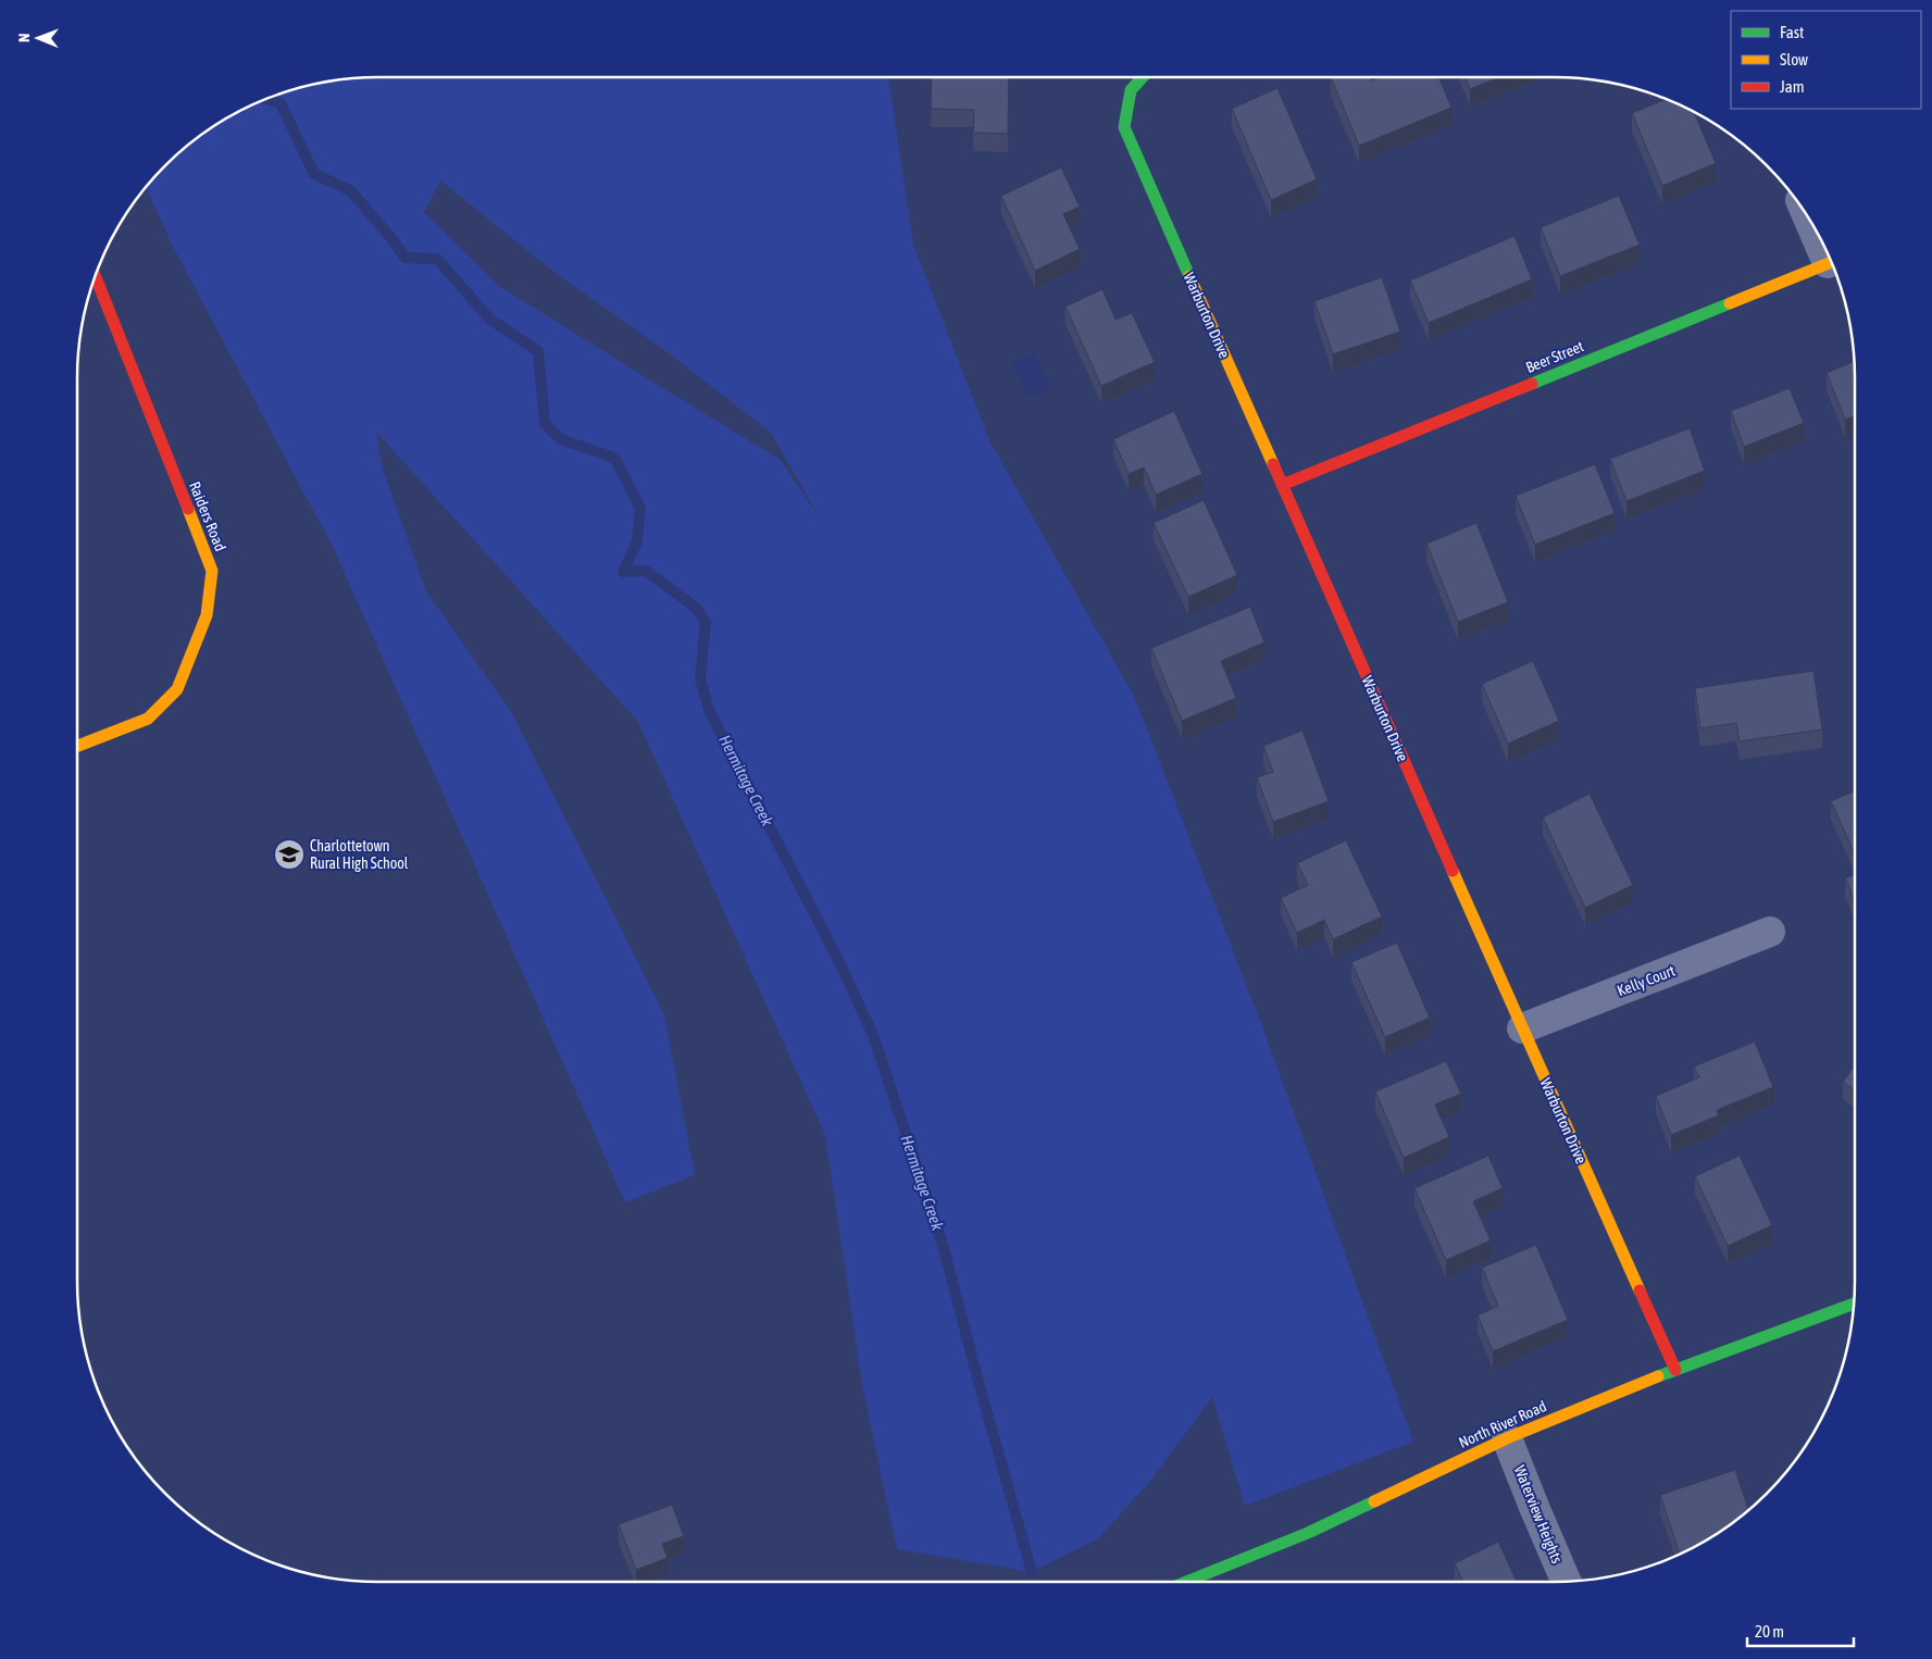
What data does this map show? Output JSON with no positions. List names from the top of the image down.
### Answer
{
  "streets": {
    "street": [
      "Warburton Drive",
      "Beer Street",
      "Raiders Road",
      "Kelly Court",
      "North River Road",
      "Waterview Heights"
    ]
  },
  "crossings": [
    ["Warburton Drive", "Beer Street"],
    ["Warburton Drive", "Kelly Court"],
    ["Warburton Drive", "North River Road"],
    ["North River Road", "Waterview Heights"]
  ],
  "water": ["Hermitage Creek"],
  "places": {
    "school or university": ["Charlottetown Rural High School"]
  },
  "legend": ["Fast", "Slow", "Jam"],
  "scale_bar": "20 m",
  "north": "left"
}
